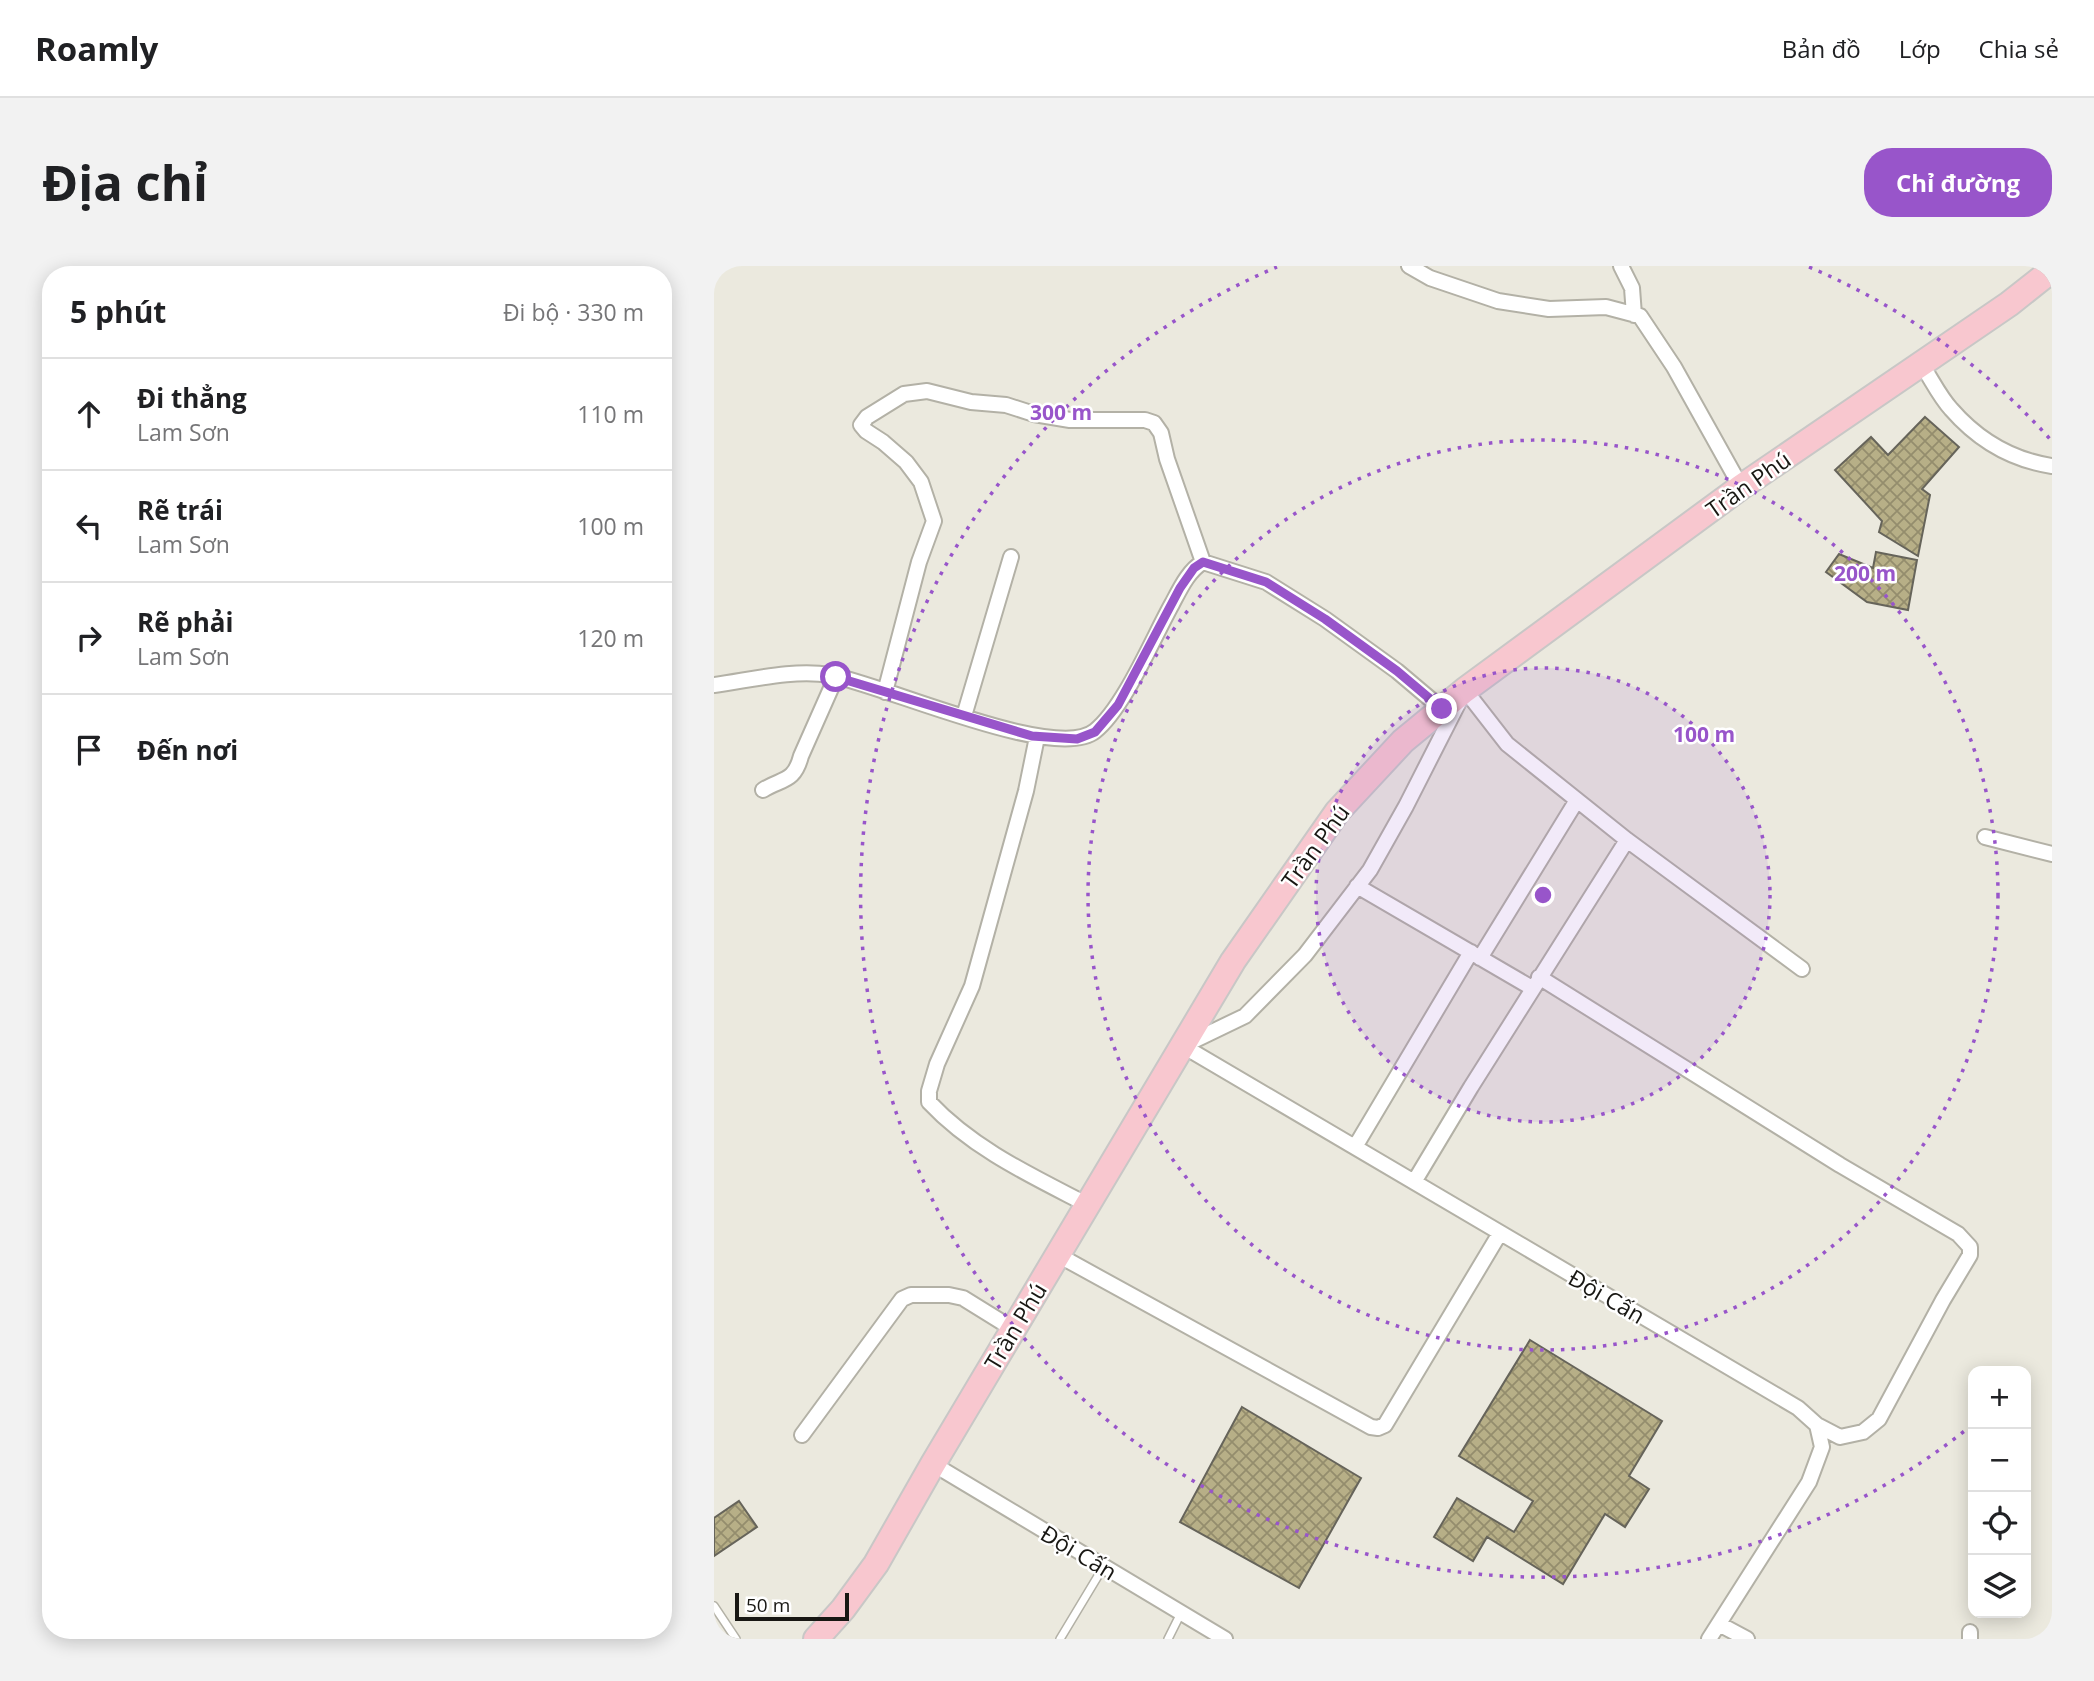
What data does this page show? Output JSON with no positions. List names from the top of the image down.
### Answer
{
  "streets": {
    "highway": ["Trần Phú"],
    "street": ["Đội Cấn"]
  },
  "crossings": [
    ["Trần Phú", "Đội Cấn"]
  ],
  "scale_bar": "50 m",
  "page": {
    "header": "Roamly",
    "nav": ["Bản đồ", "Lớp", "Chia sẻ"],
    "buttons": "Chỉ đường",
    "title": "Địa chỉ",
    "heading": ["5 phút", "Đi bộ · 330 m"],
    "list": [
      ["Đi thẳng", "Lam Sơn", "110 m"],
      ["Rẽ trái", "Lam Sơn", "100 m"],
      ["Rẽ phải", "Lam Sơn", "120 m"],
      "Đến nơi"
    ],
    "map_buttons": ["+", "−"],
    "scale": "50 m"
  },
  "rings": ["300 m", "200 m", "100 m"]
}
